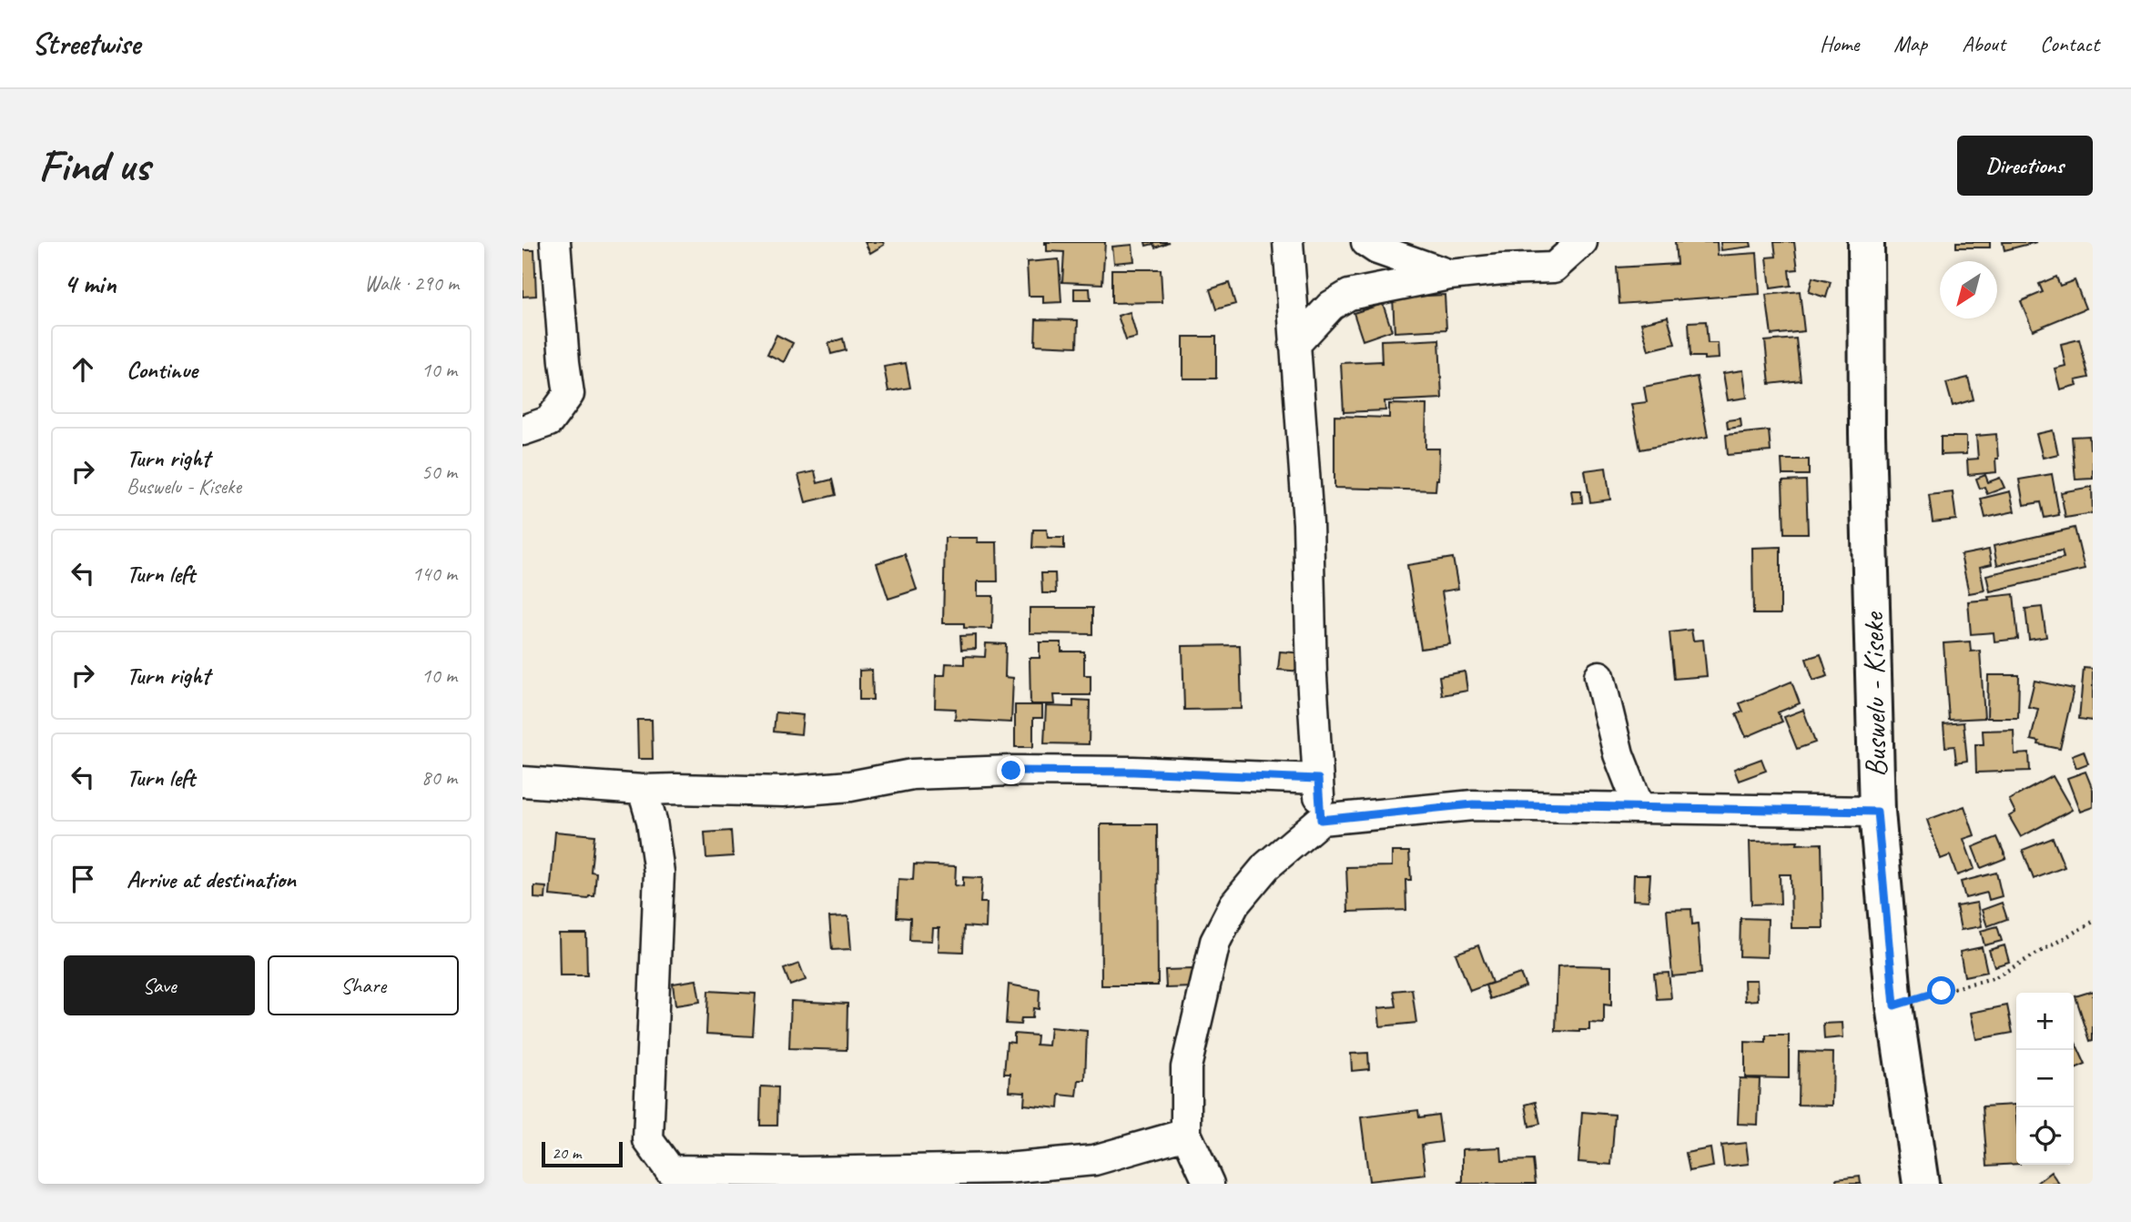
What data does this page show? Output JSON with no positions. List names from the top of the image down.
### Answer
{
  "streets": {
    "main road": ["Buswelu - Kiseke"]
  },
  "scale_bar": "20 m",
  "north": "bottom left",
  "page": {
    "header": "Streetwise",
    "nav": [
      "Home",
      "Map",
      "About",
      "Contact"
    ],
    "buttons": [
      "Directions",
      ["Save", "Share"]
    ],
    "title": "Find us",
    "heading": ["4 min", "Walk · 290 m"],
    "list": [
      ["Continue", "10 m"],
      ["Turn right", "Buswelu - Kiseke", "50 m"],
      ["Turn left", "140 m"],
      ["Turn right", "10 m"],
      ["Turn left", "80 m"],
      "Arrive at destination"
    ],
    "map_buttons": ["+", "−"],
    "scale": "20 m"
  }
}
